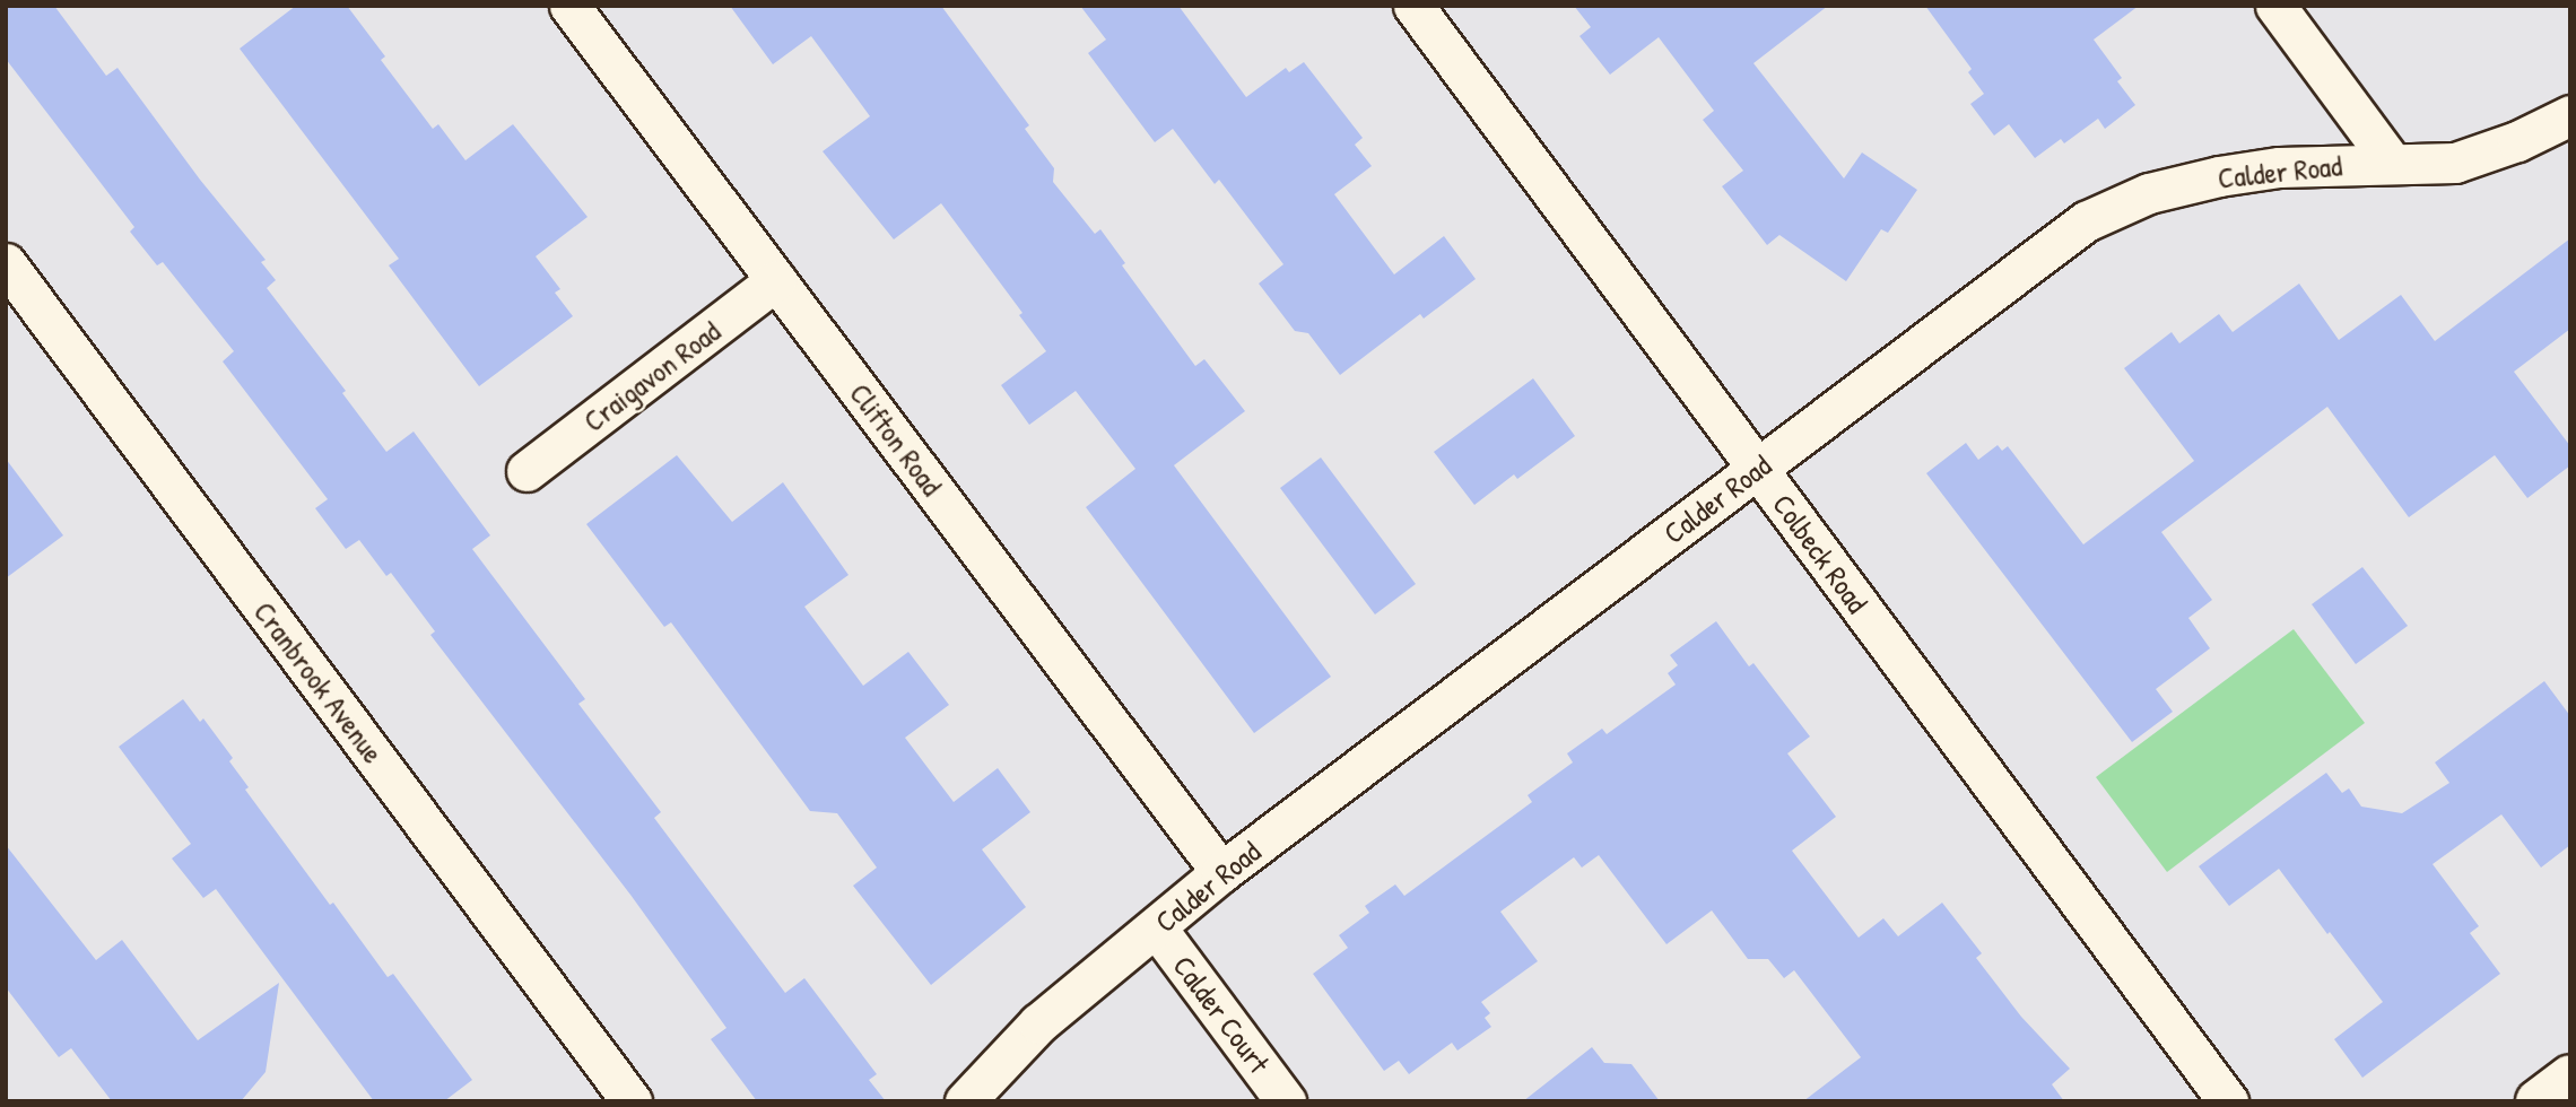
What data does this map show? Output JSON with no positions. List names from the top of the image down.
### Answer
{
  "streets": {
    "street": [
      "Calder Road",
      "Craigavon Road",
      "Clifton Road",
      "Colbeck Road",
      "Cranbrook Avenue",
      "Calder Court"
    ]
  },
  "crossings": [
    ["Calder Road", "Clifton Road"],
    ["Calder Road", "Colbeck Road"],
    ["Calder Road", "Calder Court"],
    ["Craigavon Road", "Clifton Road"]
  ]
}
